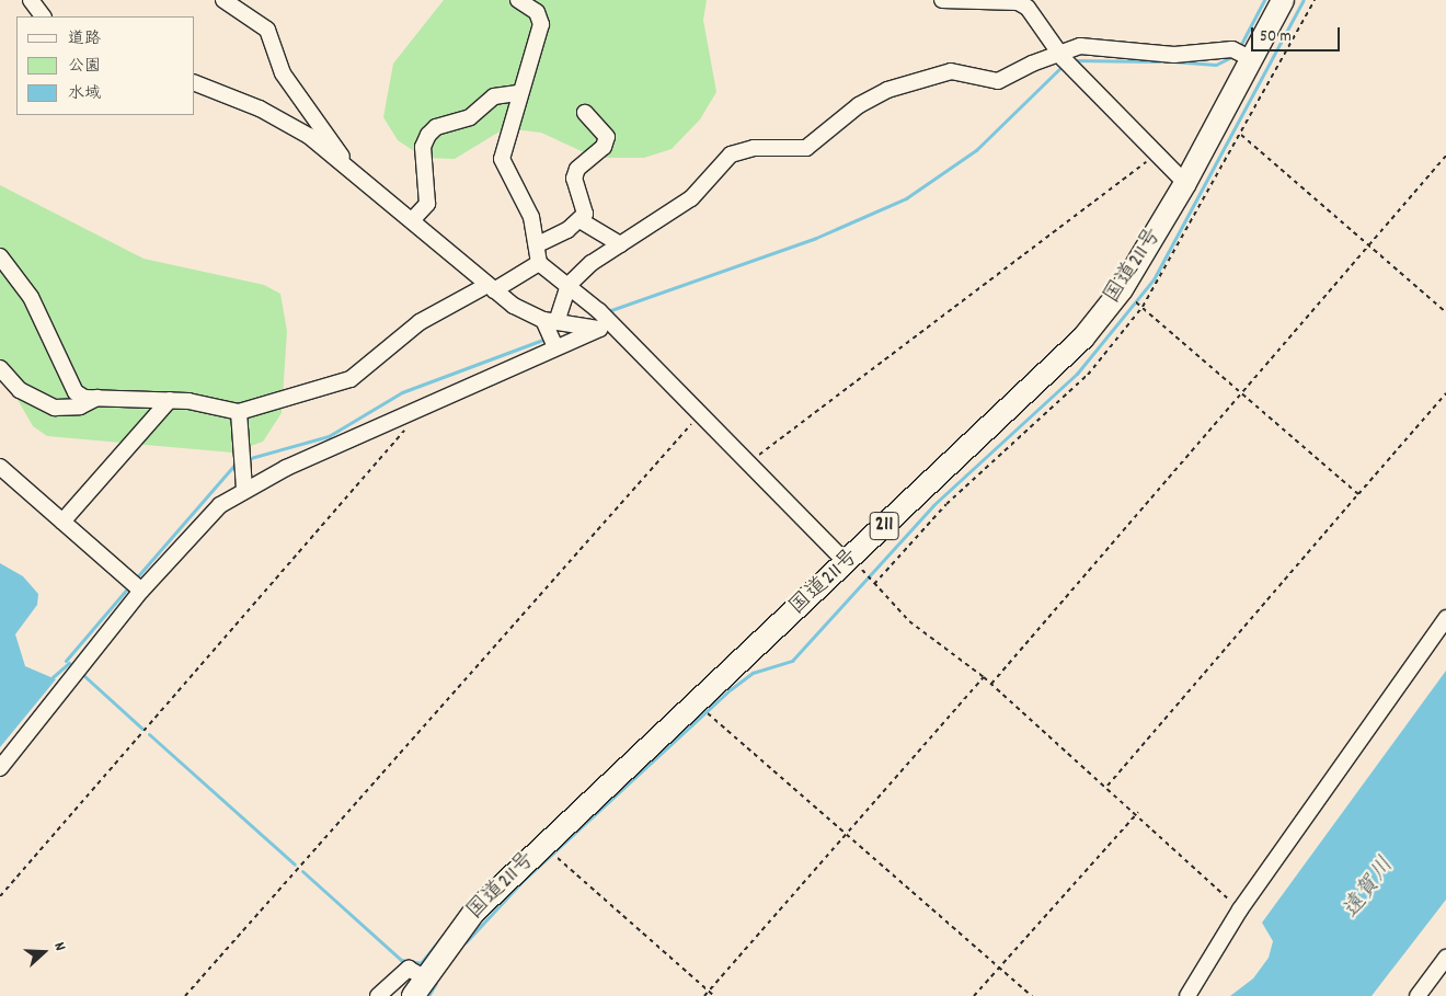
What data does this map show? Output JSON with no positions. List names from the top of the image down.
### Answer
{
  "streets": {
    "highway": ["国道211号", "211"]
  },
  "water": ["遠賀川"],
  "legend": ["道路", "公園", "水域"],
  "scale_bar": "50 m",
  "north": "right"
}
